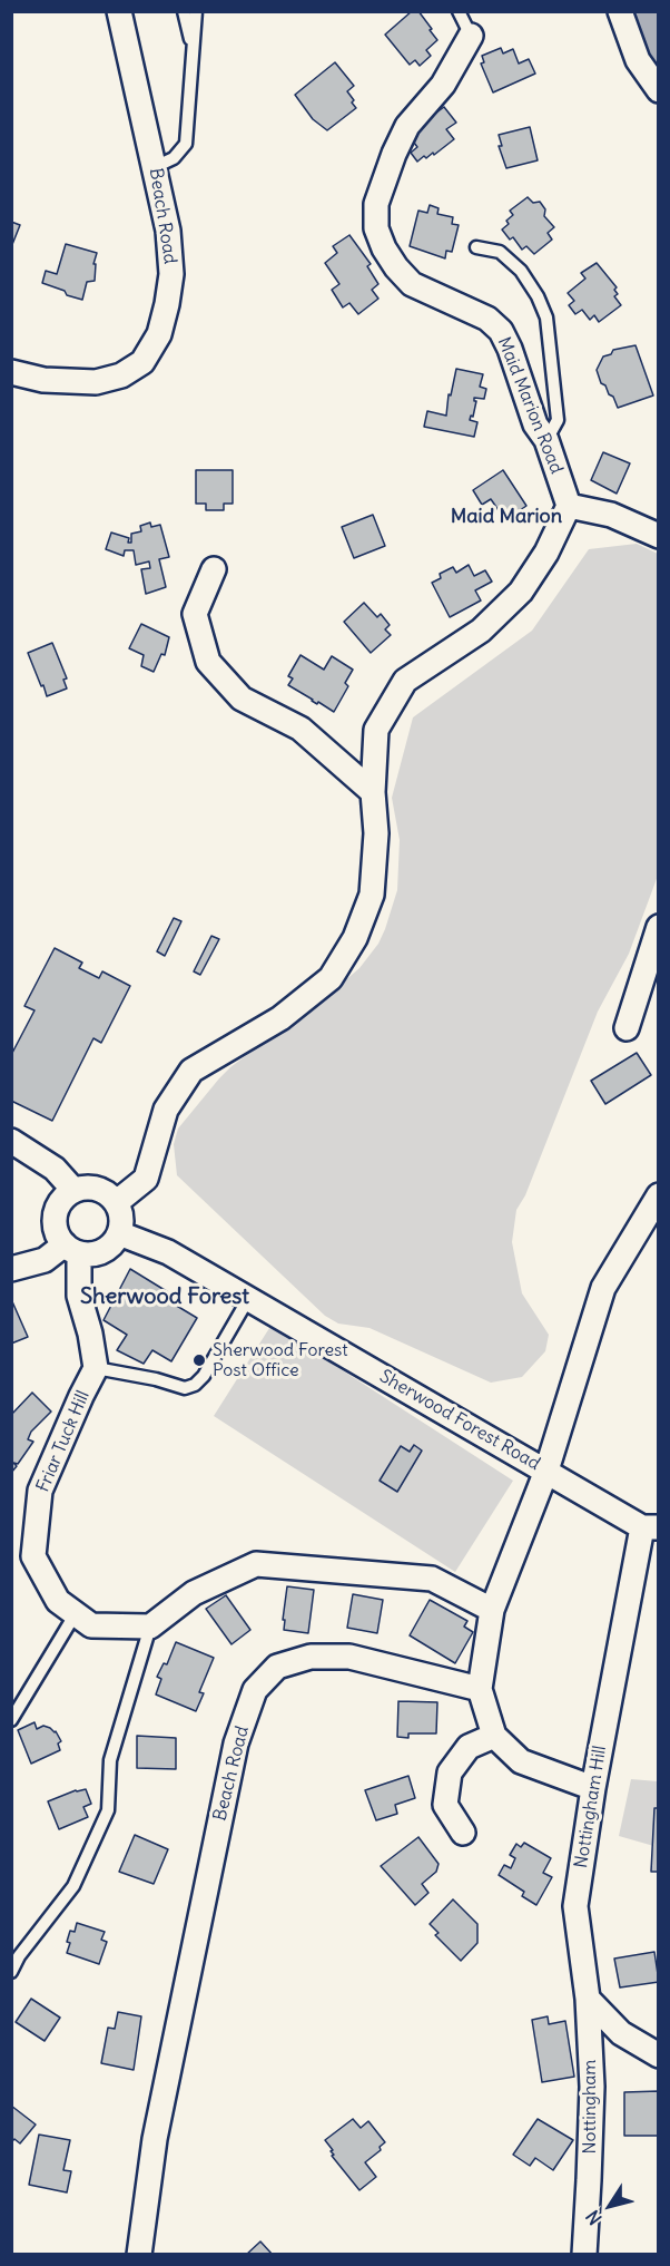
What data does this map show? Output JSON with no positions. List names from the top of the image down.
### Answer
{
  "streets": {
    "street": [
      "Beach Road",
      "Maid Marion Road",
      "Sherwood Forest Road",
      "Friar Tuck Hill",
      "Nottingham Hill",
      "Nottingham"
    ]
  },
  "crossings": [
    ["Sherwood Forest Road", "Friar Tuck Hill"],
    ["Sherwood Forest Road", "Nottingham Hill"],
    ["Nottingham Hill", "Nottingham"]
  ],
  "districts": ["Maid Marion", "Sherwood Forest"],
  "places": ["Sherwood Forest Post Office"],
  "north": "bottom left"
}
